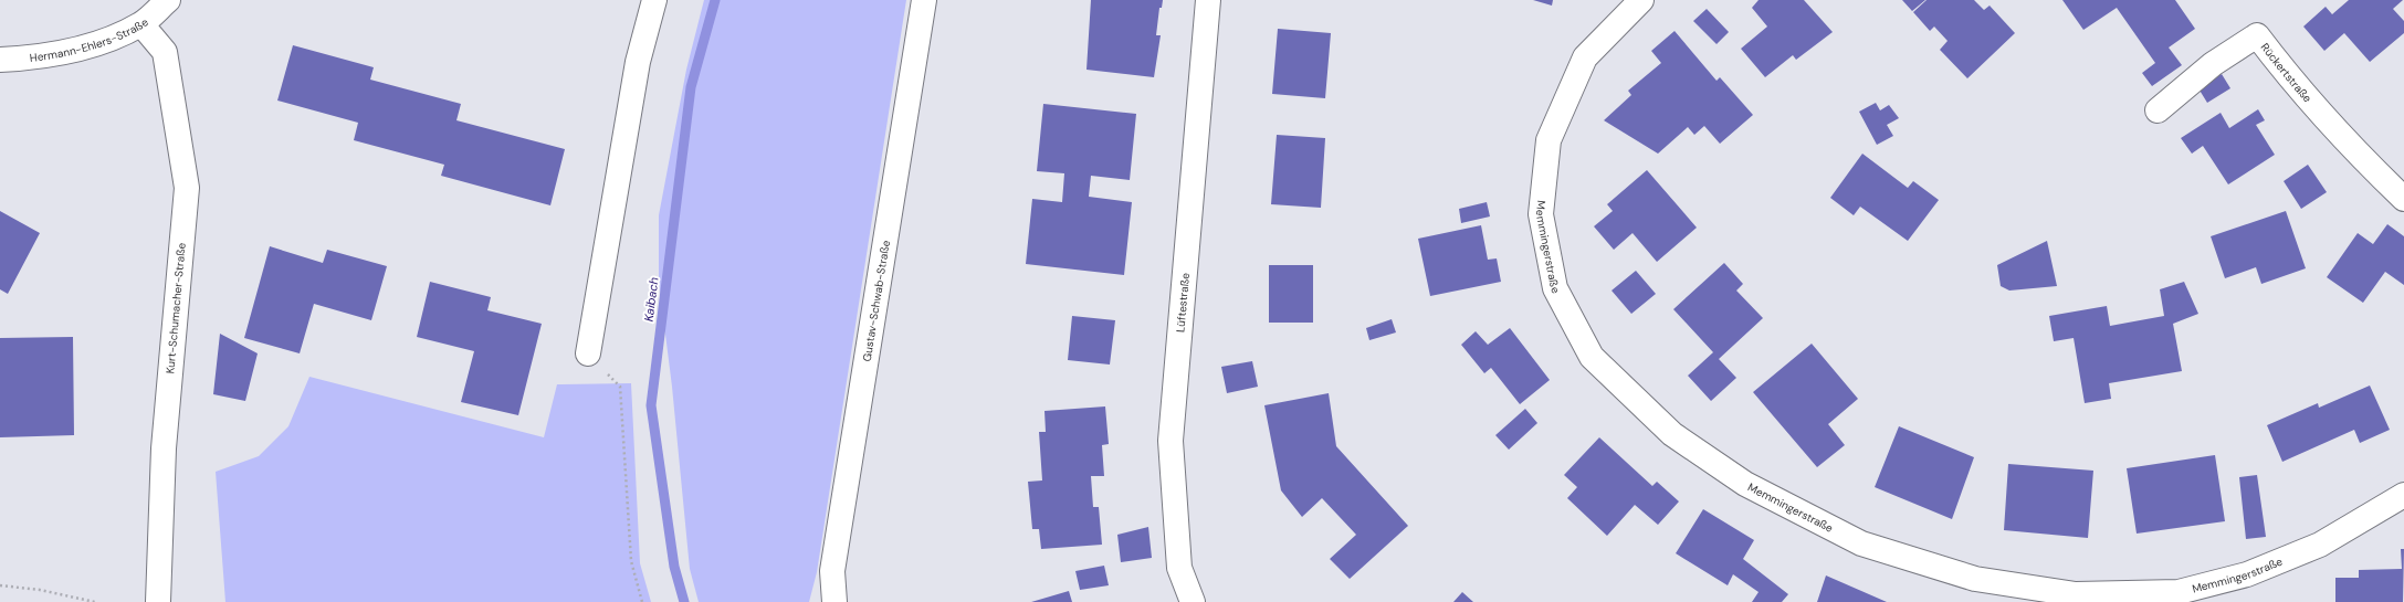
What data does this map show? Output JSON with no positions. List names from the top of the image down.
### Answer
{
  "streets": {
    "street": [
      "Hermann-Ehlers-Straße",
      "Rückertstraße",
      "Memmingerstraße",
      "Gustav-Schwab-Straße",
      "Lüftestraße",
      "Kurt-Schumacher-Straße"
    ]
  },
  "crossings": [
    ["Hermann-Ehlers-Straße", "Kurt-Schumacher-Straße"]
  ],
  "water": ["Kaibach"]
}
